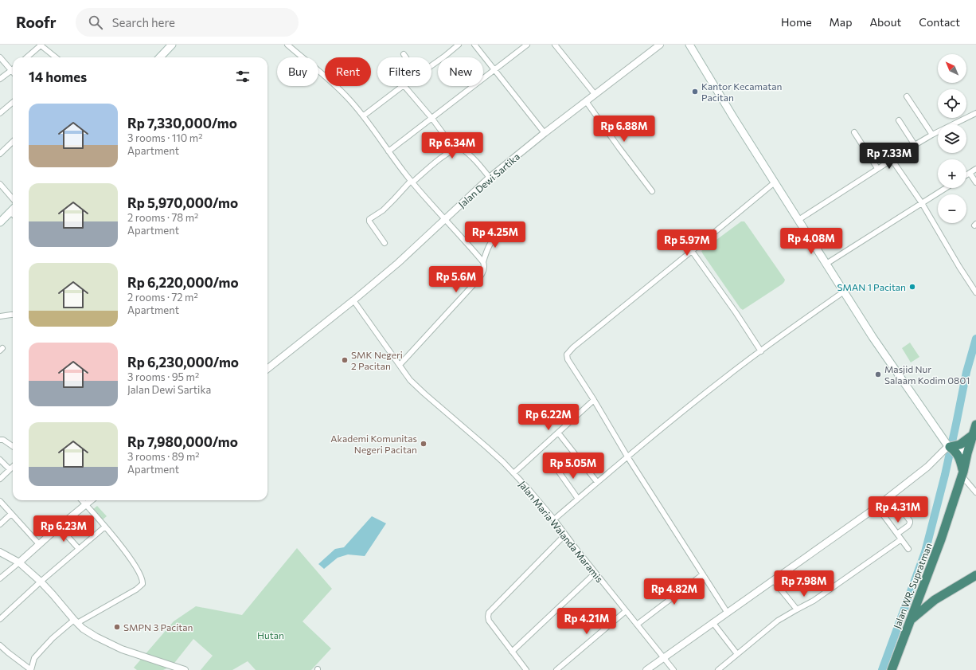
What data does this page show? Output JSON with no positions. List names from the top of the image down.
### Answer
{
  "streets": {
    "highway": ["Jalan WR. Supratman"],
    "street": ["Jalan Dewi Sartika", "Jalan Maria Walanda Maramis"]
  },
  "crossings": [
    ["Jalan Dewi Sartika", "Jalan Maria Walanda Maramis"]
  ],
  "parks": ["Hutan"],
  "places": [
    "Kantor Kecamatan Pacitan",
    "SMAN 1 Pacitan",
    "SMK Negeri 2 Pacitan",
    "Masjid Nur Salaam Kodim 0801",
    "Akademi Komunitas Negeri Pacitan",
    "SMPN 3 Pacitan"
  ],
  "north": "top left",
  "page": {
    "header": "Roofr",
    "search": "Search here",
    "nav": [
      "Home",
      "Map",
      "About",
      "Contact"
    ],
    "map_buttons": ["+", "−"],
    "chip": [
      "Buy",
      "Rent",
      "Filters",
      "New"
    ],
    "heading": "14 homes",
    "list": [
      {
        "name": "Rp 7,330,000/mo",
        "note": "3 rooms · 110 m² · Apartment"
      },
      {
        "name": "Rp 5,970,000/mo",
        "note": "2 rooms · 78 m² · Apartment"
      },
      {
        "name": "Rp 6,220,000/mo",
        "note": "2 rooms · 72 m² · Apartment"
      },
      {
        "name": "Rp 6,230,000/mo",
        "note": "3 rooms · 95 m² · Jalan Dewi Sartika"
      },
      {
        "name": "Rp 7,980,000/mo",
        "note": "3 rooms · 89 m² · Apartment"
      }
    ],
    "price": [
      "Rp 6.88M",
      "Rp 6.34M",
      "Rp 7.33M",
      "Rp 4.25M",
      "Rp 4.08M",
      "Rp 5.97M",
      "Rp 5.6M",
      "Rp 6.22M",
      "Rp 5.05M",
      "Rp 4.31M",
      "Rp 6.23M",
      "Rp 7.98M",
      "Rp 4.82M",
      "Rp 4.21M"
    ]
  }
}
